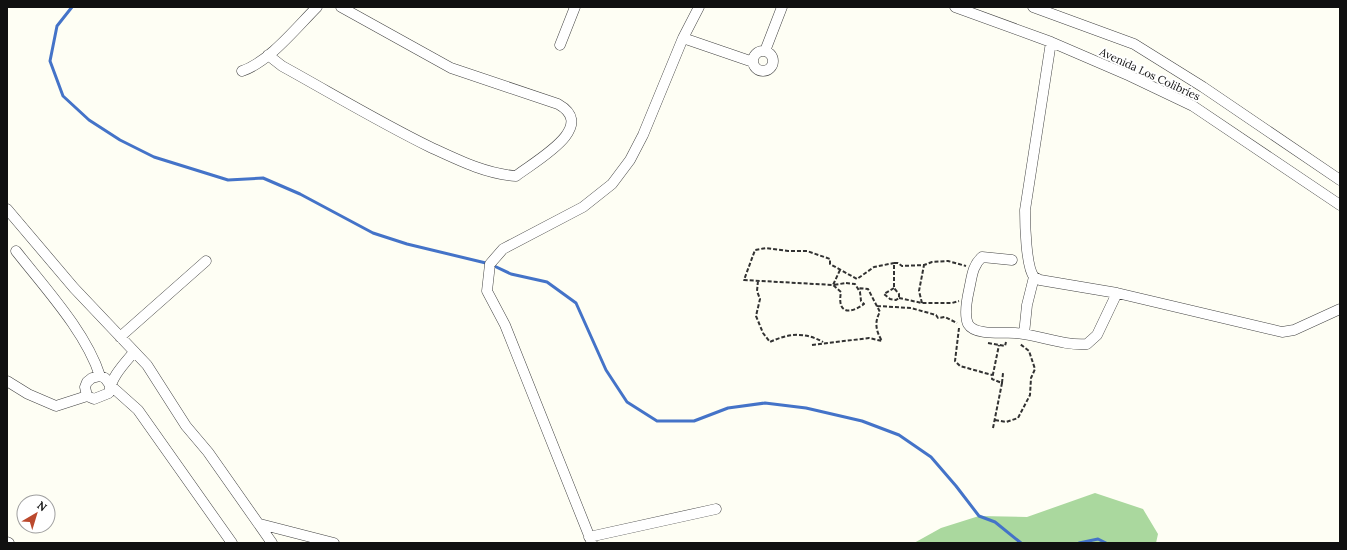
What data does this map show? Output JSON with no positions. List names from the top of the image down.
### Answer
{
  "streets": {
    "street": ["Avenida Los Colibríes"]
  },
  "north": "top right"
}
